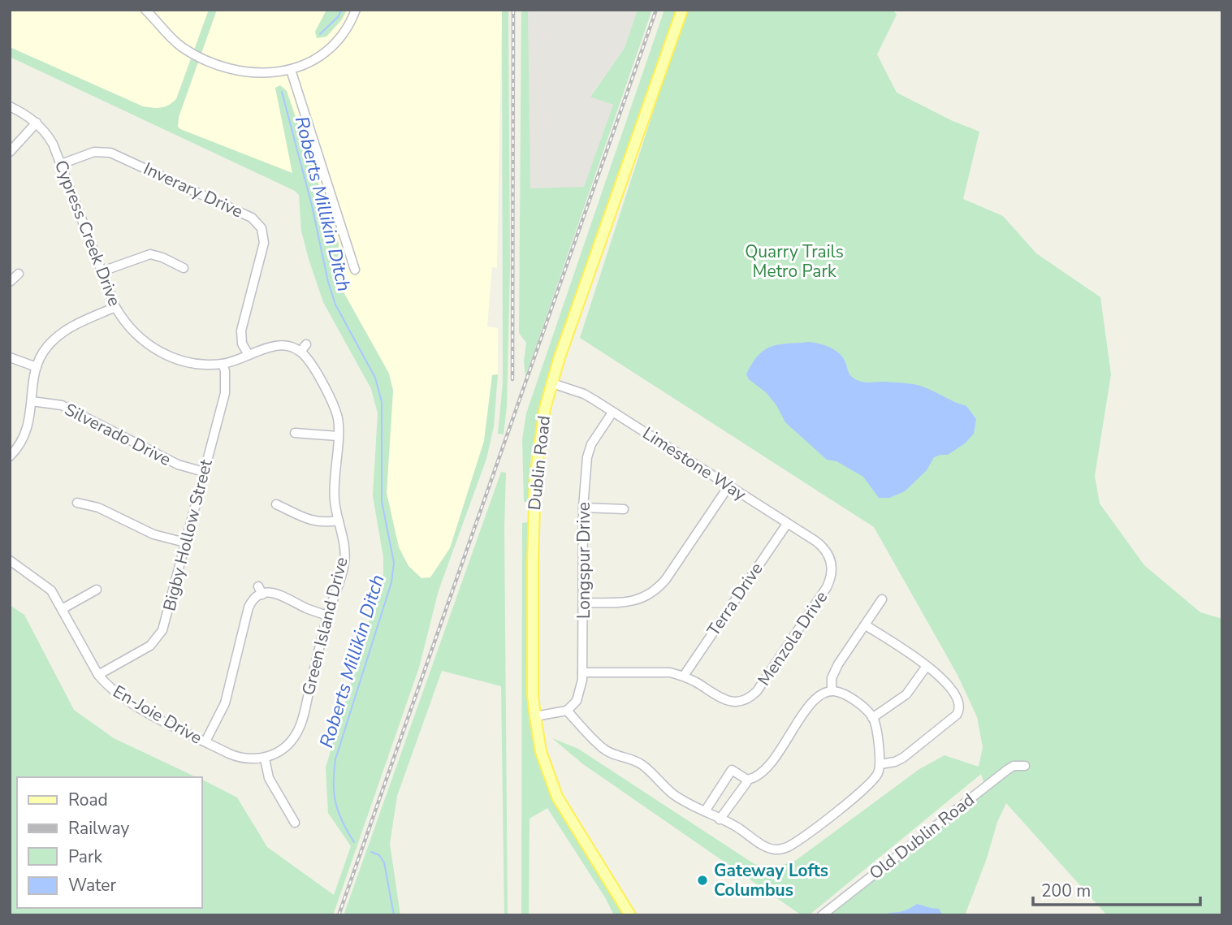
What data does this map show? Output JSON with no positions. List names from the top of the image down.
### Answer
{
  "streets": {
    "main road": ["Dublin Road"],
    "street": [
      "Inverary Drive",
      "Cypress Creek Drive",
      "Silverado Drive",
      "Limestone Way",
      "Bigby Hollow Street",
      "Longspur Drive",
      "Terra Drive",
      "Green Island Drive",
      "Menzola Drive",
      "En-Joie Drive",
      "Old Dublin Road"
    ]
  },
  "crossings": [
    ["Inverary Drive", "Cypress Creek Drive"],
    ["Cypress Creek Drive", "Bigby Hollow Street"],
    ["Cypress Creek Drive", "Green Island Drive"],
    ["Silverado Drive", "Bigby Hollow Street"],
    ["Dublin Road", "Limestone Way"],
    ["Limestone Way", "Longspur Drive"],
    ["Limestone Way", "Terra Drive"],
    ["Limestone Way", "Menzola Drive"],
    ["Bigby Hollow Street", "En-Joie Drive"],
    ["Terra Drive", "Menzola Drive"],
    ["Green Island Drive", "En-Joie Drive"]
  ],
  "water": ["Roberts Millikin Ditch"],
  "parks": ["Quarry Trails Metro Park"],
  "places": ["Gateway Lofts Columbus"],
  "legend": [
    "Road",
    "Railway",
    "Park",
    "Water"
  ],
  "scale_bar": "200 m"
}
